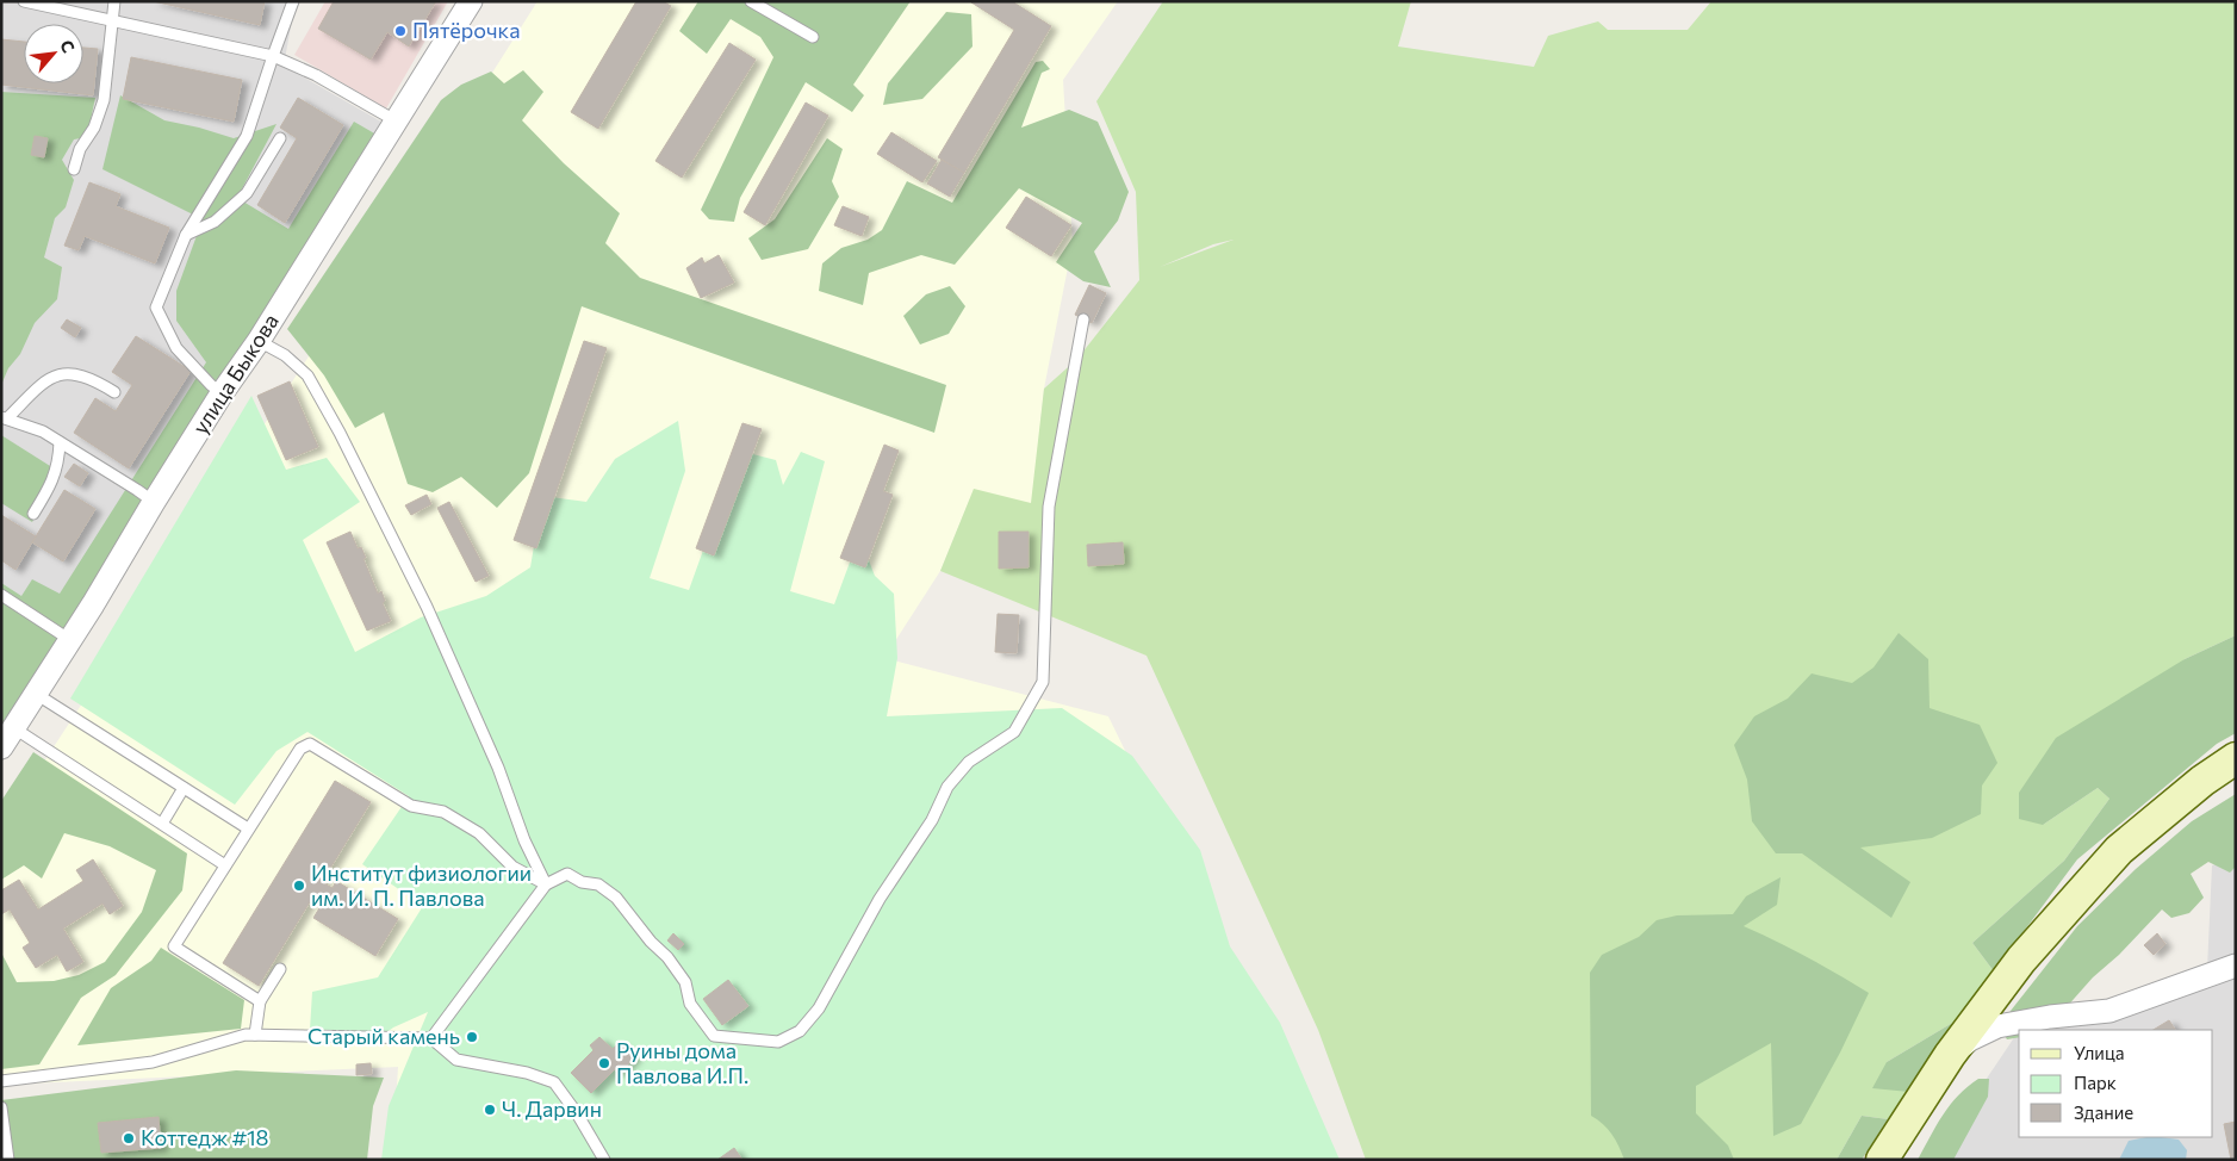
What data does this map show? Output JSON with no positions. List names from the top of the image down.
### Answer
{
  "streets": {
    "street": ["улица Быкова"]
  },
  "places": [
    "Пятёрочка",
    "Институт физиологии им. И. П. Павлова",
    "Старый камень",
    "Руины дома Павлова И.П.",
    "Ч. Дарвин",
    "Коттедж #18"
  ],
  "legend": ["Улица", "Парк", "Здание"],
  "north": "top right"
}
